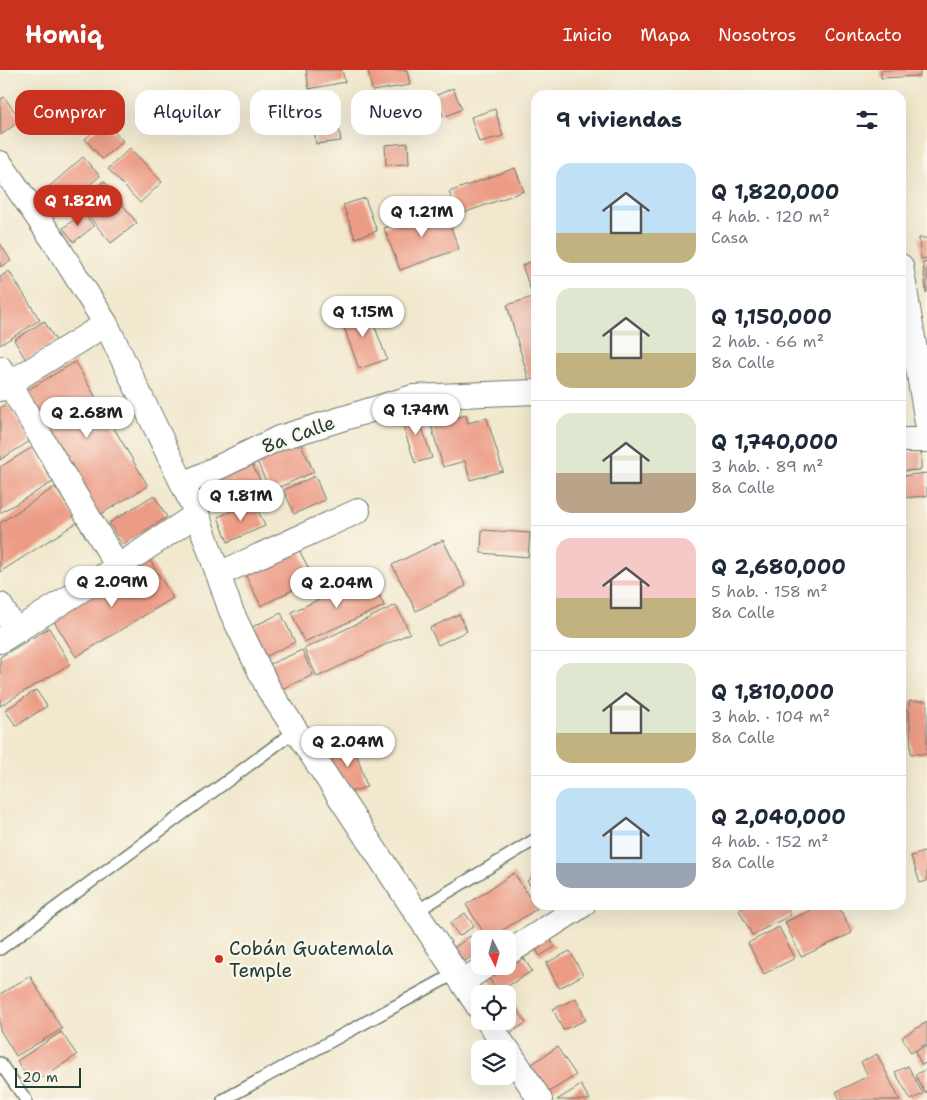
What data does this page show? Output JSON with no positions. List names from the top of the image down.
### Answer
{
  "streets": {
    "street": ["8a Calle"]
  },
  "places": ["Cobán Guatemala Temple"],
  "scale_bar": "20 m",
  "north": "bottom",
  "page": {
    "header": "Homiq",
    "nav": [
      "Inicio",
      "Mapa",
      "Nosotros",
      "Contacto"
    ],
    "chip": [
      "Comprar",
      "Alquilar",
      "Filtros",
      "Nuevo"
    ],
    "heading": "9 viviendas",
    "list": [
      {
        "name": "Q 1,820,000",
        "note": "4 hab. · 120 m² · Casa"
      },
      {
        "name": "Q 1,150,000",
        "note": "2 hab. · 66 m² · 8a Calle"
      },
      {
        "name": "Q 1,740,000",
        "note": "3 hab. · 89 m² · 8a Calle"
      },
      {
        "name": "Q 2,680,000",
        "note": "5 hab. · 158 m² · 8a Calle"
      },
      {
        "name": "Q 1,810,000",
        "note": "3 hab. · 104 m² · 8a Calle"
      },
      {
        "name": "Q 2,040,000",
        "note": "4 hab. · 152 m² · 8a Calle"
      }
    ],
    "price": [
      "Q 1.82M",
      "Q 1.21M",
      "Q 1.15M",
      "Q 1.74M",
      "Q 2.68M",
      "Q 1.81M",
      "Q 2.09M",
      "Q 2.04M",
      "Q 2.04M"
    ],
    "scale": "20 m"
  }
}
